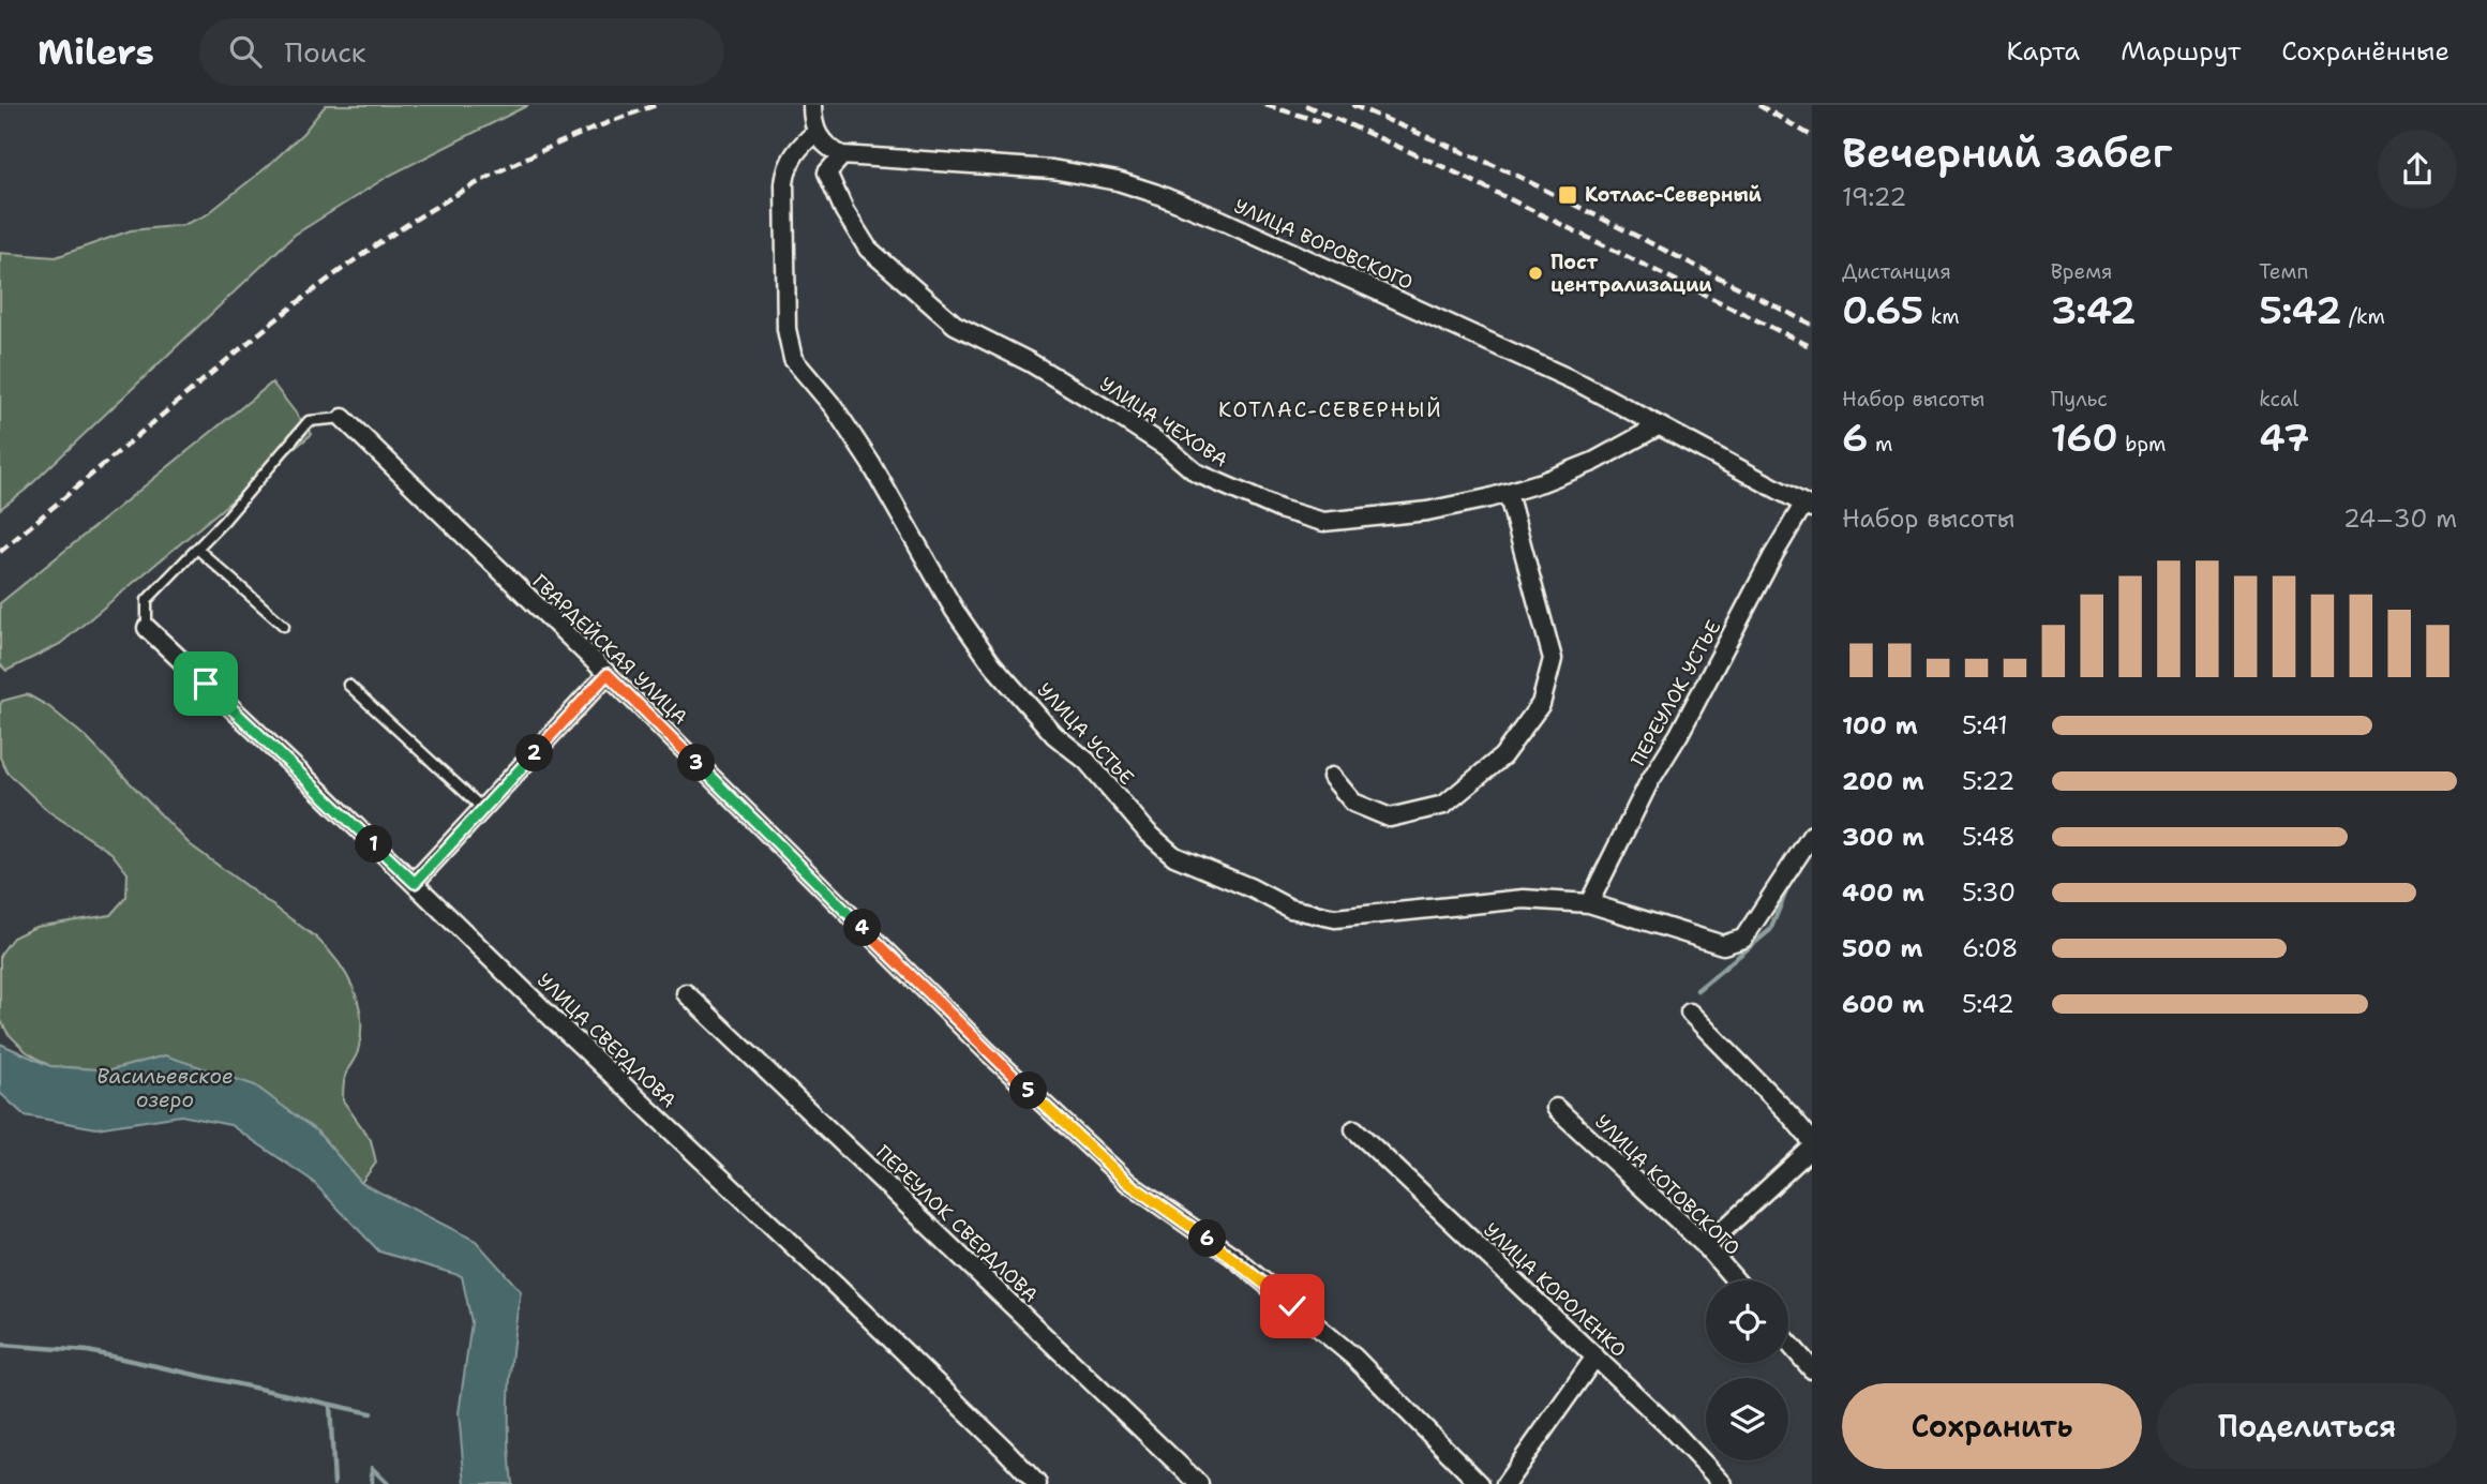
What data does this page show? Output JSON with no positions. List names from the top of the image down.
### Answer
{
  "streets": {
    "street": [
      "УЛИЦА ВОРОВСКОГО",
      "УЛИЦА ЧЕХОВА",
      "ГВАРДЕЙСКАЯ УЛИЦА",
      "ПЕРЕУЛОК УСТЬЕ",
      "УЛИЦА УСТЬЕ",
      "УЛИЦА СВЕРДЛОВА",
      "УЛИЦА КОТОВСКОГО",
      "ПЕРЕУЛОК СВЕРДЛОВА",
      "УЛИЦА КОРОЛЕНКО"
    ]
  },
  "crossings": [
    ["УЛИЦА ВОРОВСКОГО", "УЛИЦА ЧЕХОВА"],
    ["УЛИЦА ВОРОВСКОГО", "ПЕРЕУЛОК УСТЬЕ"],
    ["ПЕРЕУЛОК УСТЬЕ", "УЛИЦА УСТЬЕ"]
  ],
  "districts": ["КОТЛАС-СЕВЕРНЫЙ"],
  "water": ["Васильевское озеро"],
  "places": {
    "transit": ["Котлас-Северный"],
    "other": ["Пост централизации"]
  },
  "page": {
    "header": "Milers",
    "search": "Поиск",
    "nav": ["Карта", "Маршрут", "Сохранённые"],
    "heading": ["Вечерний забег", "19:22"],
    "stats": [
      ["Дистанция", "0.65 km"],
      ["Время", "3:42"],
      ["Темп", "5:42 /km"],
      ["Набор высоты", "6 m"],
      ["Пульс", "160 bpm"],
      ["kcal", "47"]
    ],
    "chart": ["Набор высоты", "24–30 m"],
    "list": [
      {
        "name": "100 m",
        "note": "5:41"
      },
      {
        "name": "200 m",
        "note": "5:22"
      },
      {
        "name": "300 m",
        "note": "5:48"
      },
      {
        "name": "400 m",
        "note": "5:30"
      },
      {
        "name": "500 m",
        "note": "6:08"
      },
      {
        "name": "600 m",
        "note": "5:42"
      }
    ],
    "pins": [
      "2",
      "3",
      "1",
      "4",
      "5",
      "6"
    ],
    "buttons": ["Сохранить", "Поделиться"]
  }
}
